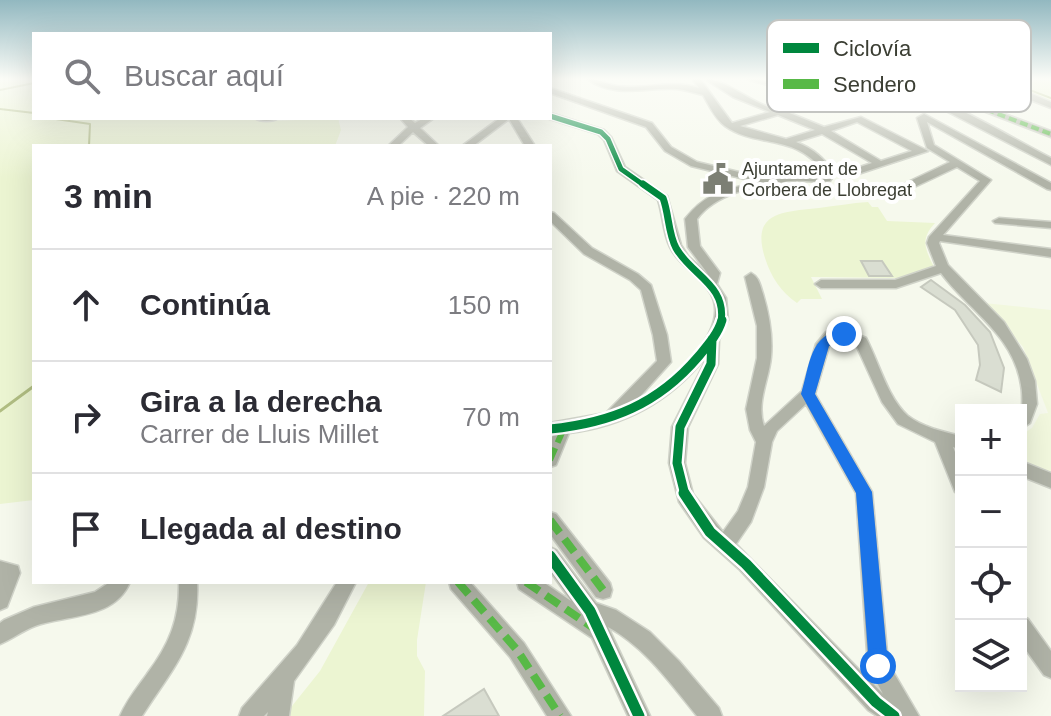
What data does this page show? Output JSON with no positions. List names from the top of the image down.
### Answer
{
  "places": {
    "public building": ["Ajuntament de Corbera de Llobregat"]
  },
  "legend": ["Ciclovía", "Sendero"],
  "page": {
    "search": "Buscar aquí",
    "heading": ["3 min", "A pie · 220 m"],
    "list": [
      ["Continúa", "150 m"],
      ["Gira a la derecha", "Carrer de Lluis Millet", "70 m"],
      "Llegada al destino"
    ],
    "map_buttons": ["+", "−"]
  }
}
